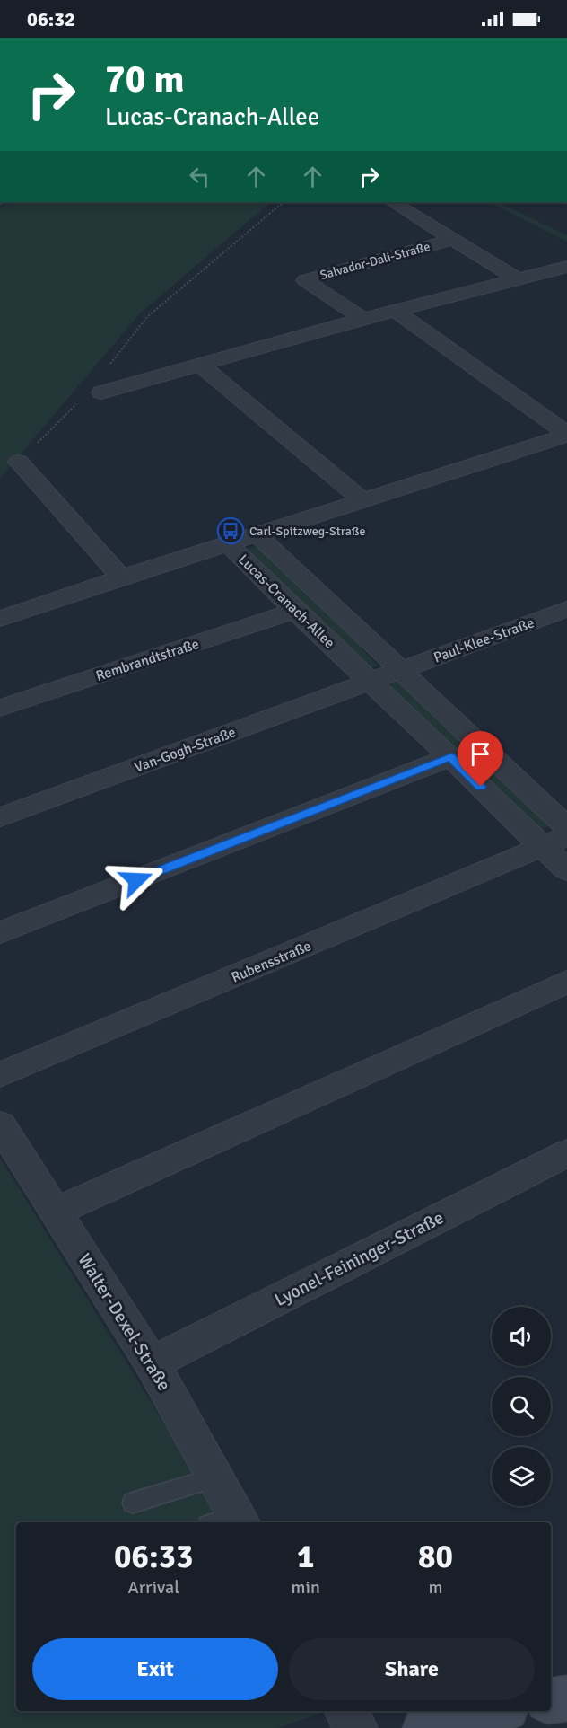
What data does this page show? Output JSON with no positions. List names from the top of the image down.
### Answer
{
  "streets": {
    "street": [
      "Salvador-Dali-Straße",
      "Lucas-Cranach-Allee",
      "Paul-Klee-Straße",
      "Rembrandtstraße",
      "Van-Gogh-Straße",
      "Rubensstraße",
      "Lyonel-Feininger-Straße",
      "Walter-Dexel-Straße"
    ]
  },
  "crossings": [
    ["Lucas-Cranach-Allee", "Paul-Klee-Straße"],
    ["Lucas-Cranach-Allee", "Rembrandtstraße"],
    ["Lucas-Cranach-Allee", "Van-Gogh-Straße"],
    ["Lucas-Cranach-Allee", "Rubensstraße"],
    ["Lyonel-Feininger-Straße", "Walter-Dexel-Straße"]
  ],
  "places": {
    "bus stop": ["Carl-Spitzweg-Straße"]
  },
  "page": {
    "status": "06:32",
    "turn": ["70 m", "Lucas-Cranach-Allee"],
    "eta": [
      "06:33",
      "Arrival",
      "1",
      "min",
      "80",
      "m"
    ],
    "buttons": ["Exit", "Share"]
  }
}
